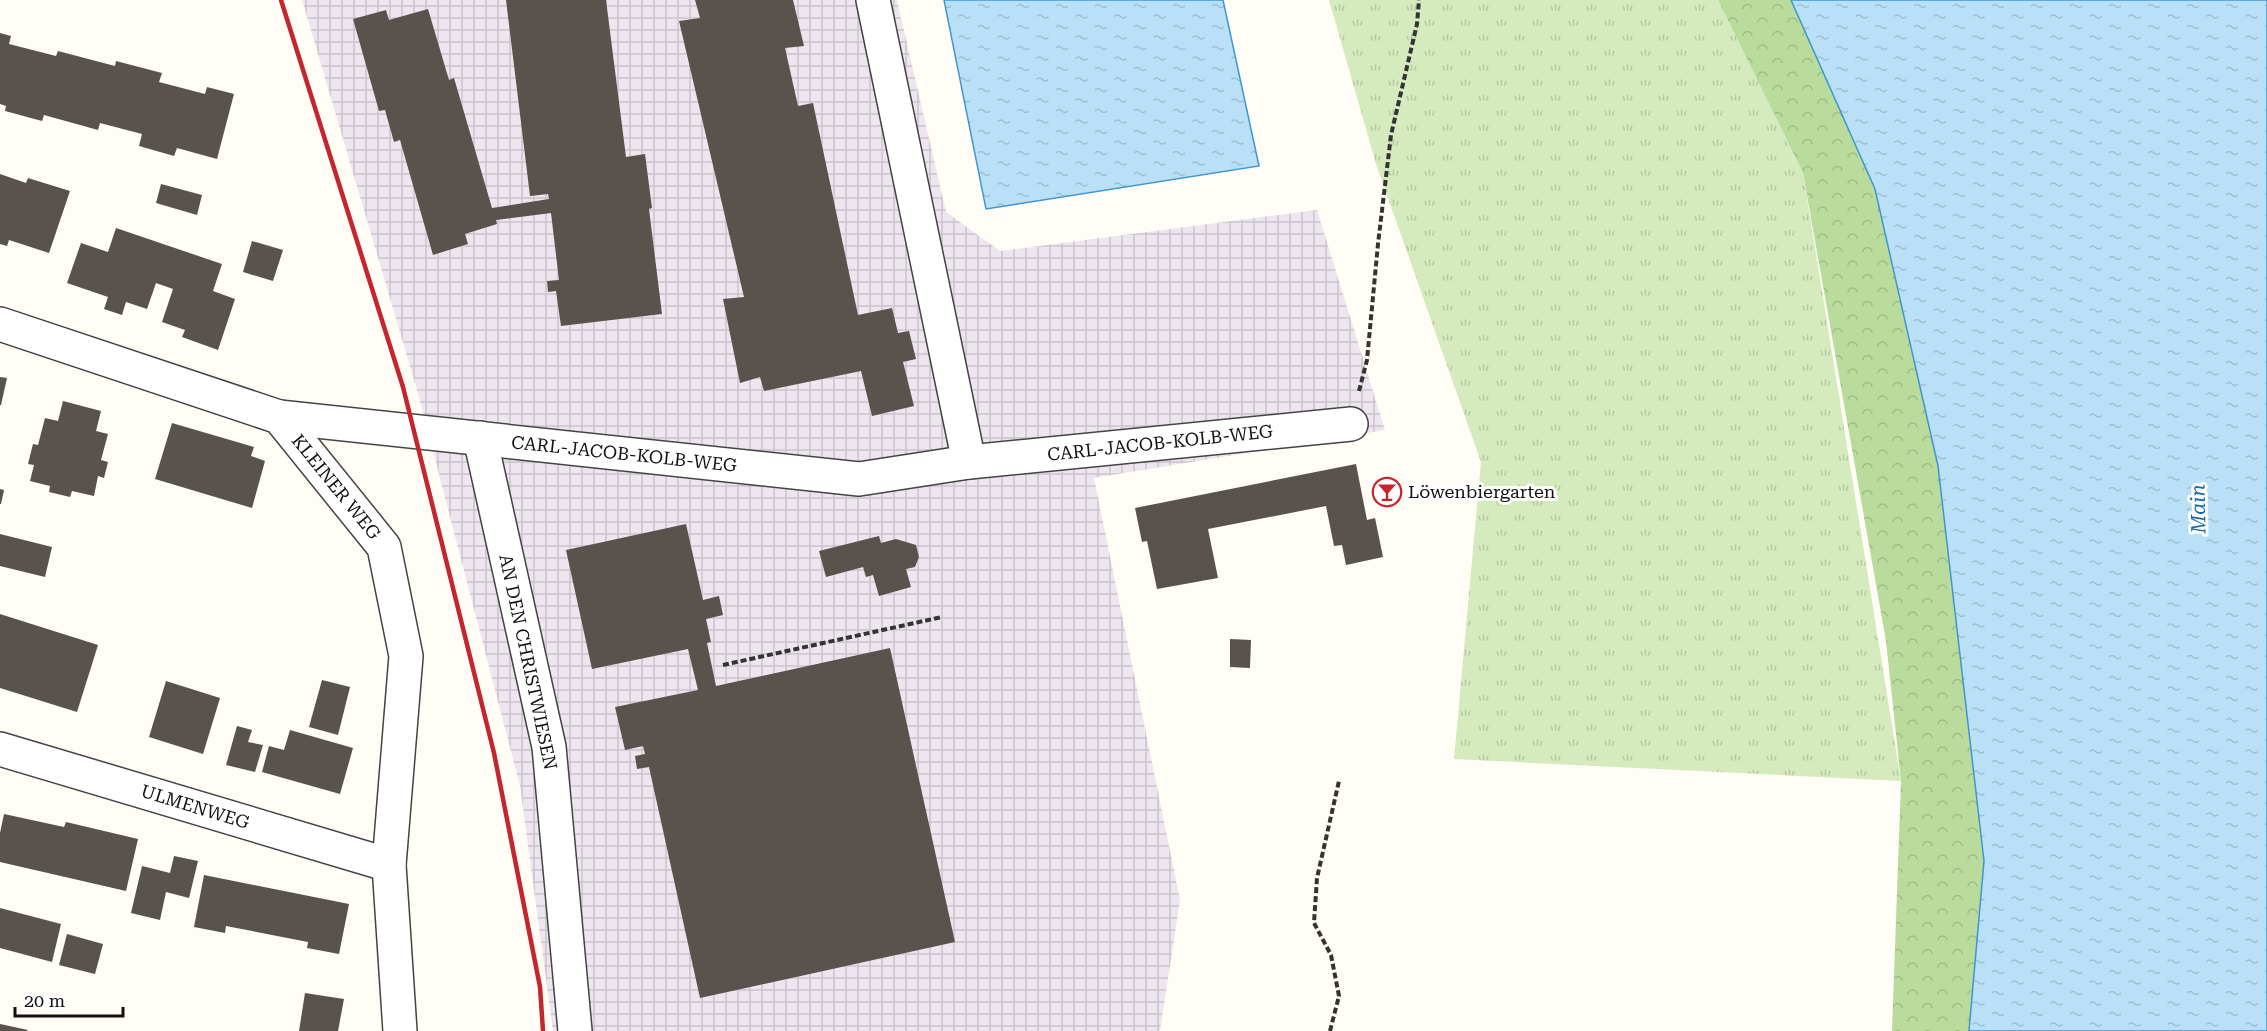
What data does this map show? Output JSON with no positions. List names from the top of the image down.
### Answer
{
  "streets": {
    "street": [
      "CARL-JACOB-KOLB-WEG",
      "KLEINER WEG",
      "AN DEN CHRISTWIESEN",
      "ULMENWEG"
    ]
  },
  "crossings": [
    ["CARL-JACOB-KOLB-WEG", "KLEINER WEG"],
    ["CARL-JACOB-KOLB-WEG", "AN DEN CHRISTWIESEN"],
    ["KLEINER WEG", "ULMENWEG"]
  ],
  "water": ["Main"],
  "places": {
    "bar": ["Löwenbiergarten"]
  },
  "scale_bar": "20 m"
}
